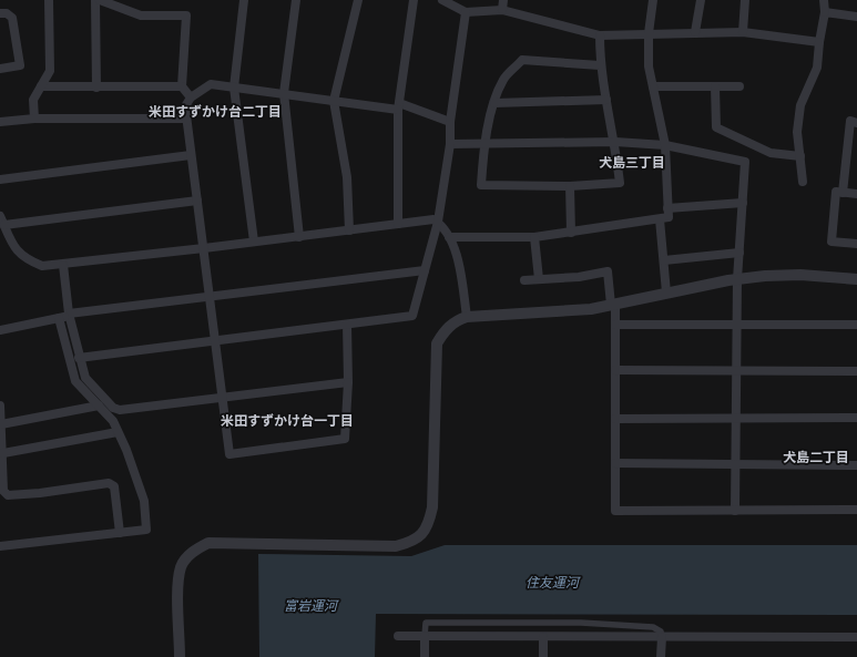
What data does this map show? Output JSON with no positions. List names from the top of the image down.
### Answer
{
  "districts": [
    "米田すずかけ台二丁目",
    "犬島三丁目",
    "米田すずかけ台一丁目",
    "犬島二丁目"
  ],
  "water": ["住友運河", "富岩運河"]
}
